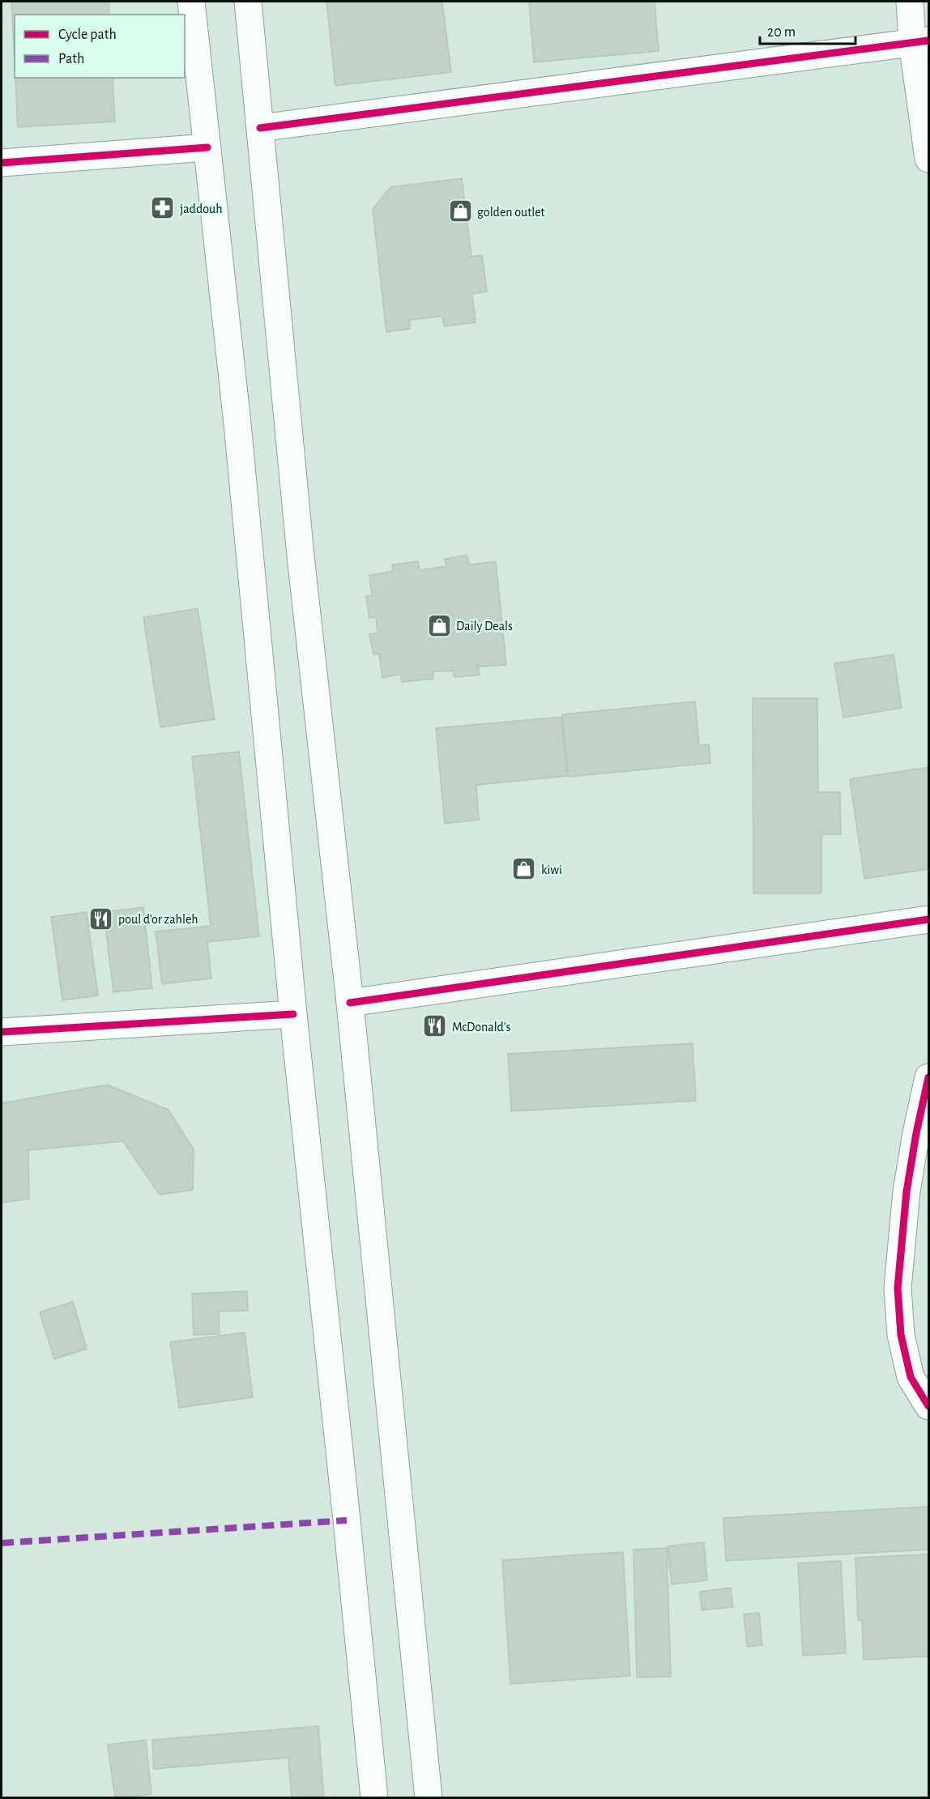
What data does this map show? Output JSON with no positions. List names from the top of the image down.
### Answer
{
  "places": {
    "pharmacy": ["jaddouh"],
    "shop": ["golden outlet", "Daily Deals", "kiwi"],
    "restaurant": ["poul d'or zahleh", "McDonald's"]
  },
  "legend": ["Cycle path", "Path"],
  "scale_bar": "20 m"
}
